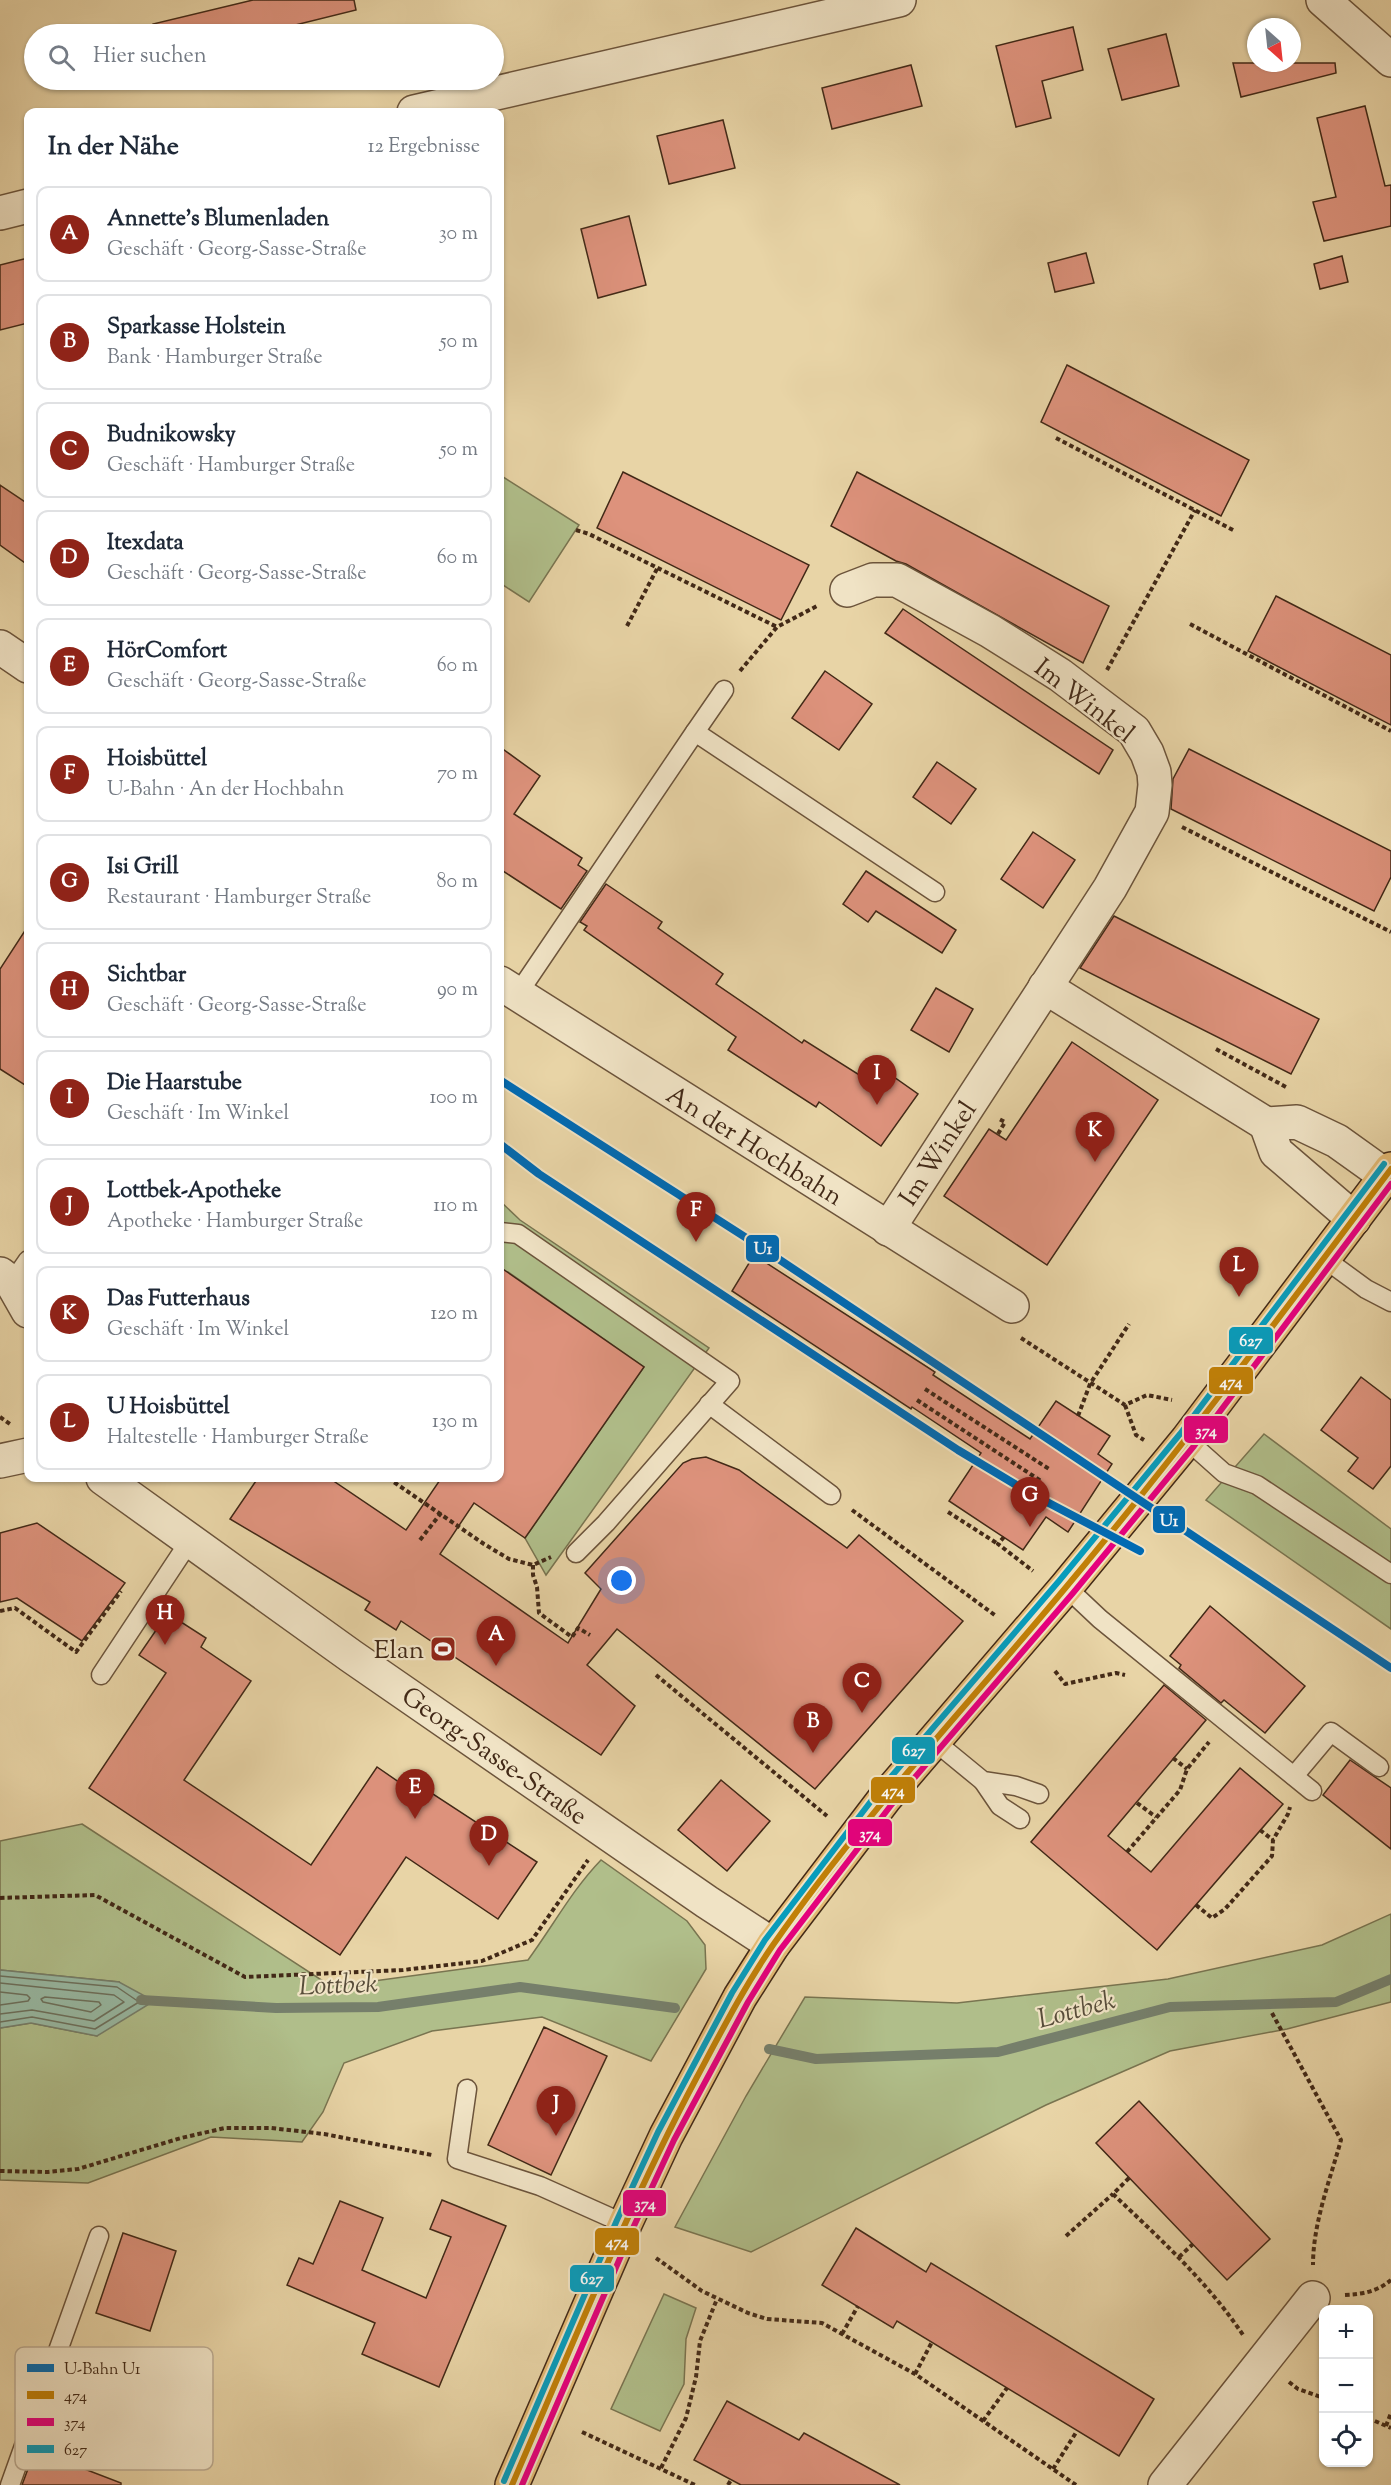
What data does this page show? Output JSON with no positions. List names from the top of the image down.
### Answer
{
  "streets": {
    "street": ["Im Winkel", "An der Hochbahn", "Georg-Sasse-Straße"]
  },
  "crossings": [
    ["Im Winkel", "An der Hochbahn"]
  ],
  "water": ["Lottbek"],
  "places": {
    "sports": ["Elan"]
  },
  "lines": [
    "metro line U1",
    "transit line 627",
    "transit line 474",
    "transit line 374"
  ],
  "legend": [
    "U-Bahn U1",
    "474",
    "374",
    "627"
  ],
  "north": "bottom right",
  "page": {
    "search": "Hier suchen",
    "heading": ["In der Nähe", "12 Ergebnisse"],
    "list": [
      {
        "mark": "A",
        "name": "Annette’s Blumenladen",
        "note": "Geschäft · Georg-Sasse-Straße",
        "value": "30 m"
      },
      {
        "mark": "B",
        "name": "Sparkasse Holstein",
        "note": "Bank · Hamburger Straße",
        "value": "50 m"
      },
      {
        "mark": "C",
        "name": "Budnikowsky",
        "note": "Geschäft · Hamburger Straße",
        "value": "50 m"
      },
      {
        "mark": "D",
        "name": "Itexdata",
        "note": "Geschäft · Georg-Sasse-Straße",
        "value": "60 m"
      },
      {
        "mark": "E",
        "name": "HörComfort",
        "note": "Geschäft · Georg-Sasse-Straße",
        "value": "60 m"
      },
      {
        "mark": "F",
        "name": "Hoisbüttel",
        "note": "U-Bahn · An der Hochbahn",
        "value": "70 m"
      },
      {
        "mark": "G",
        "name": "Isi Grill",
        "note": "Restaurant · Hamburger Straße",
        "value": "80 m"
      },
      {
        "mark": "H",
        "name": "Sichtbar",
        "note": "Geschäft · Georg-Sasse-Straße",
        "value": "90 m"
      },
      {
        "mark": "I",
        "name": "Die Haarstube",
        "note": "Geschäft · Im Winkel",
        "value": "100 m"
      },
      {
        "mark": "J",
        "name": "Lottbek-Apotheke",
        "note": "Apotheke · Hamburger Straße",
        "value": "110 m"
      },
      {
        "mark": "K",
        "name": "Das Futterhaus",
        "note": "Geschäft · Im Winkel",
        "value": "120 m"
      },
      {
        "mark": "L",
        "name": "U Hoisbüttel",
        "note": "Haltestelle · Hamburger Straße",
        "value": "130 m"
      }
    ],
    "pins": [
      "I",
      "K",
      "F",
      "L",
      "G",
      "H",
      "A",
      "C",
      "B",
      "E",
      "D",
      "J"
    ],
    "map_buttons": ["+", "−"]
  }
}
